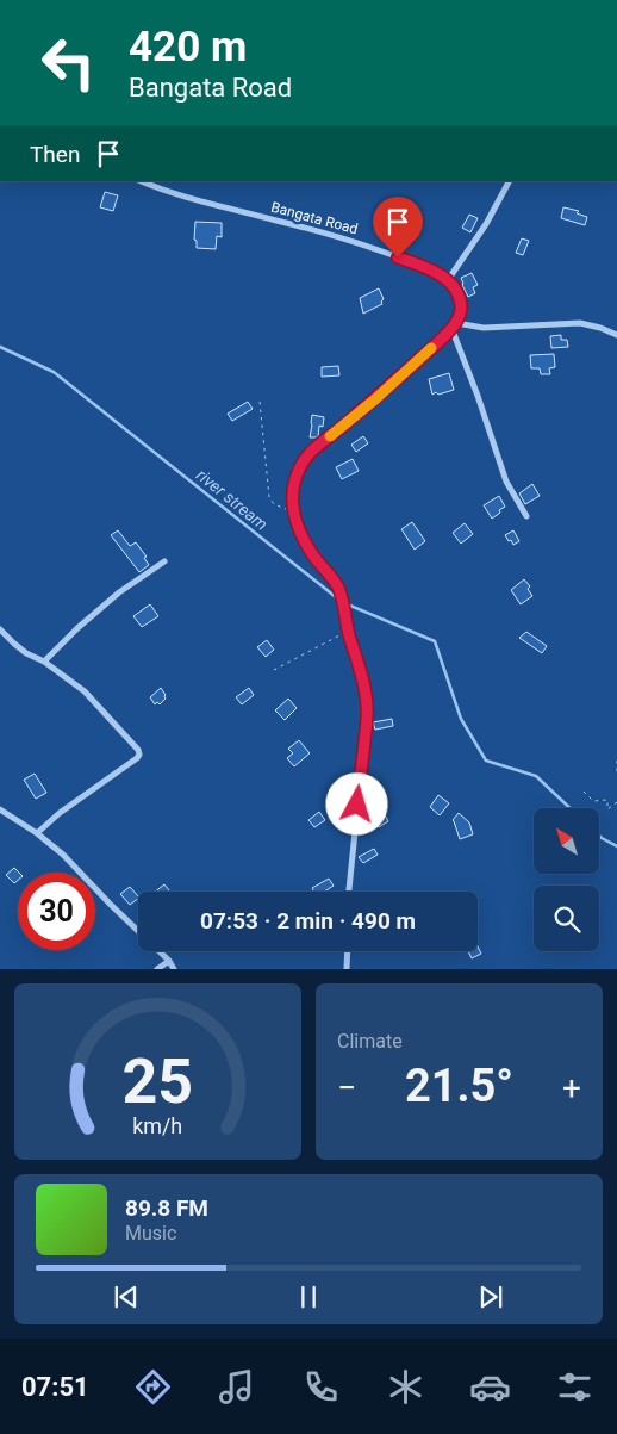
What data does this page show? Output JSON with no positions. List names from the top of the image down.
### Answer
{
  "streets": {
    "street": ["Bangata Road"]
  },
  "water": ["river stream"],
  "north": "top left",
  "page": {
    "turn": ["420 m", "Bangata Road"],
    "then": "Then",
    "limit": "30",
    "trip": "07:53 · 2 min · 490 m",
    "tile": "Climate",
    "heat": ["−", "21.5°", "+"],
    "song": ["89.8 FM", "Music"],
    "tabs": "07:51",
    "gauge": ["25", "km/h"]
  }
}
